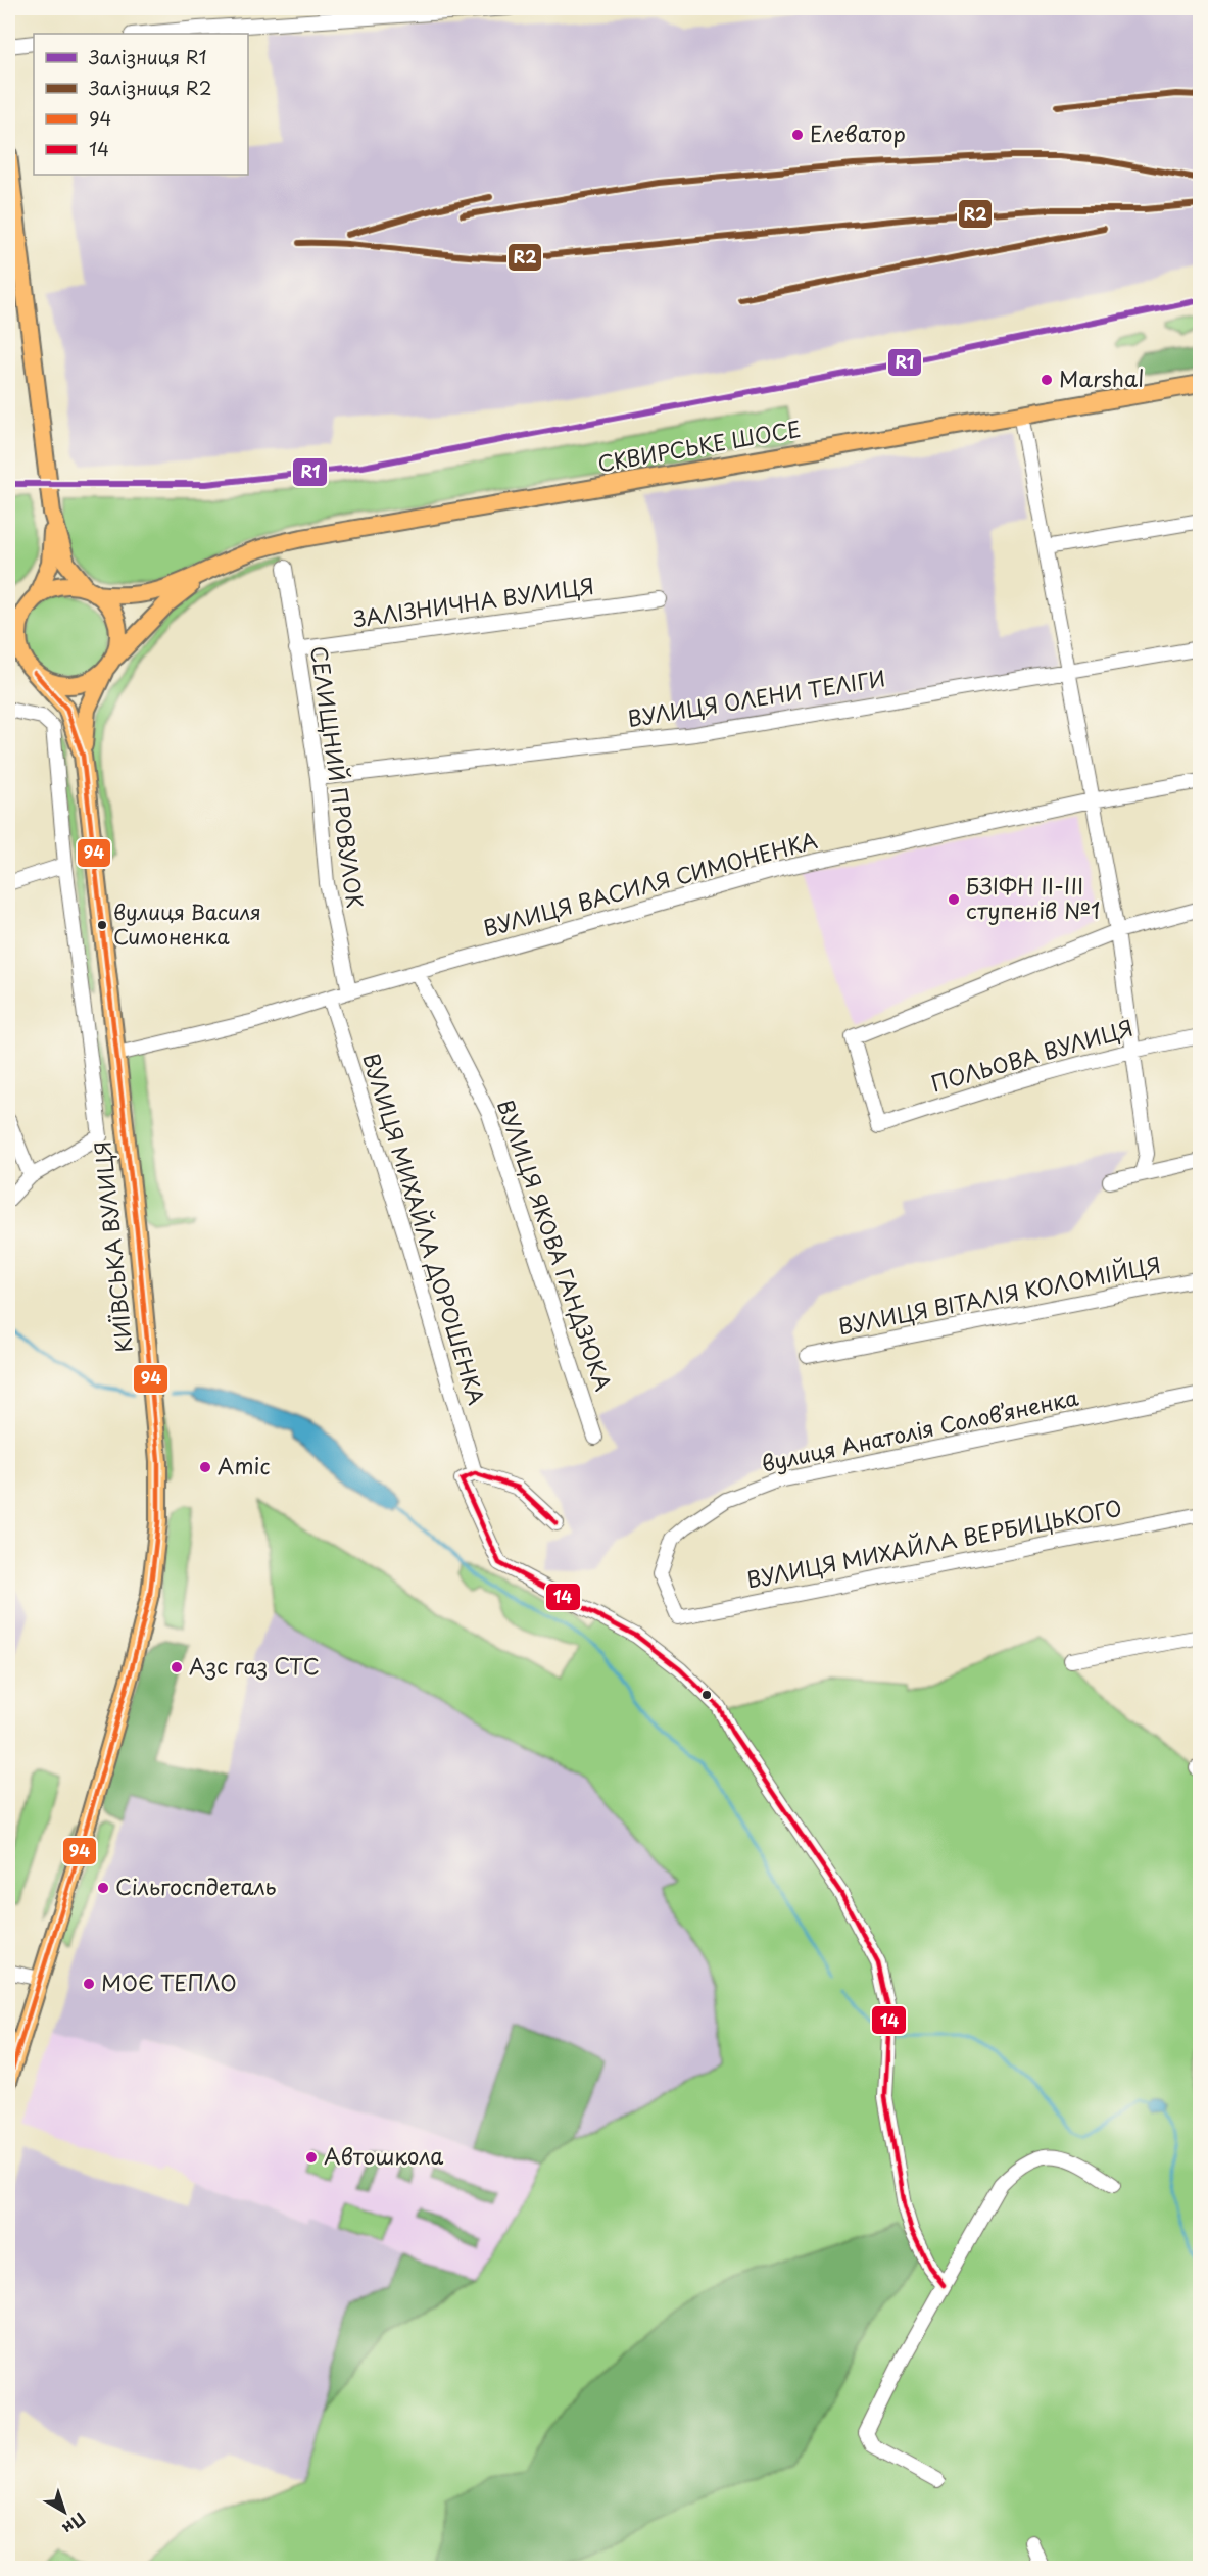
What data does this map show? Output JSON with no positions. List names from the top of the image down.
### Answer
{
  "streets": {
    "main road": ["СКВИРСЬКЕ ШОСЕ", "КИЇВСЬКА ВУЛИЦЯ"],
    "street": [
      "ЗАЛІЗНИЧНА ВУЛИЦЯ",
      "ВУЛИЦЯ ОЛЕНИ ТЕЛІГИ",
      "СЕЛИЩНИЙ ПРОВУЛОК",
      "ВУЛИЦЯ ВАСИЛЯ СИМОНЕНКА",
      "ПОЛЬОВА ВУЛИЦЯ",
      "ВУЛИЦЯ МИХАЙЛА ДОРОШЕНКА",
      "ВУЛИЦЯ ЯКОВА ГАНДЗЮКА",
      "ВУЛИЦЯ ВІТАЛІЯ КОЛОМІЙЦЯ",
      "вулиця Анатолія Соловʼяненка",
      "ВУЛИЦЯ МИХАЙЛА ВЕРБИЦЬКОГО"
    ]
  },
  "crossings": [
    ["СКВИРСЬКЕ ШОСЕ", "КИЇВСЬКА ВУЛИЦЯ"],
    ["ЗАЛІЗНИЧНА ВУЛИЦЯ", "СЕЛИЩНИЙ ПРОВУЛОК"],
    ["ВУЛИЦЯ ОЛЕНИ ТЕЛІГИ", "СЕЛИЩНИЙ ПРОВУЛОК"],
    ["СЕЛИЩНИЙ ПРОВУЛОК", "ВУЛИЦЯ ВАСИЛЯ СИМОНЕНКА"],
    ["ВУЛИЦЯ ВАСИЛЯ СИМОНЕНКА", "ВУЛИЦЯ МИХАЙЛА ДОРОШЕНКА"],
    ["ВУЛИЦЯ ВАСИЛЯ СИМОНЕНКА", "ВУЛИЦЯ ЯКОВА ГАНДЗЮКА"],
    ["ВУЛИЦЯ ВАСИЛЯ СИМОНЕНКА", "КИЇВСЬКА ВУЛИЦЯ"],
    ["вулиця Анатолія Соловʼяненка", "ВУЛИЦЯ МИХАЙЛА ВЕРБИЦЬКОГО"]
  ],
  "places": [
    "Елеватор",
    "Marshal",
    "БЗІФН ІІ-ІІІ ступенів №1",
    "вулиця Василя Симоненка",
    "Amic",
    "Азс газ СТС",
    "Сільгоспдеталь",
    "МОЄ ТЕПЛО",
    "Автошкола"
  ],
  "lines": [
    "rail line R2",
    "rail line R1",
    "transit line 94",
    "transit line 14"
  ],
  "legend": [
    "Залізниця R1",
    "Залізниця R2",
    "94",
    "14"
  ],
  "north": "bottom right"
}
